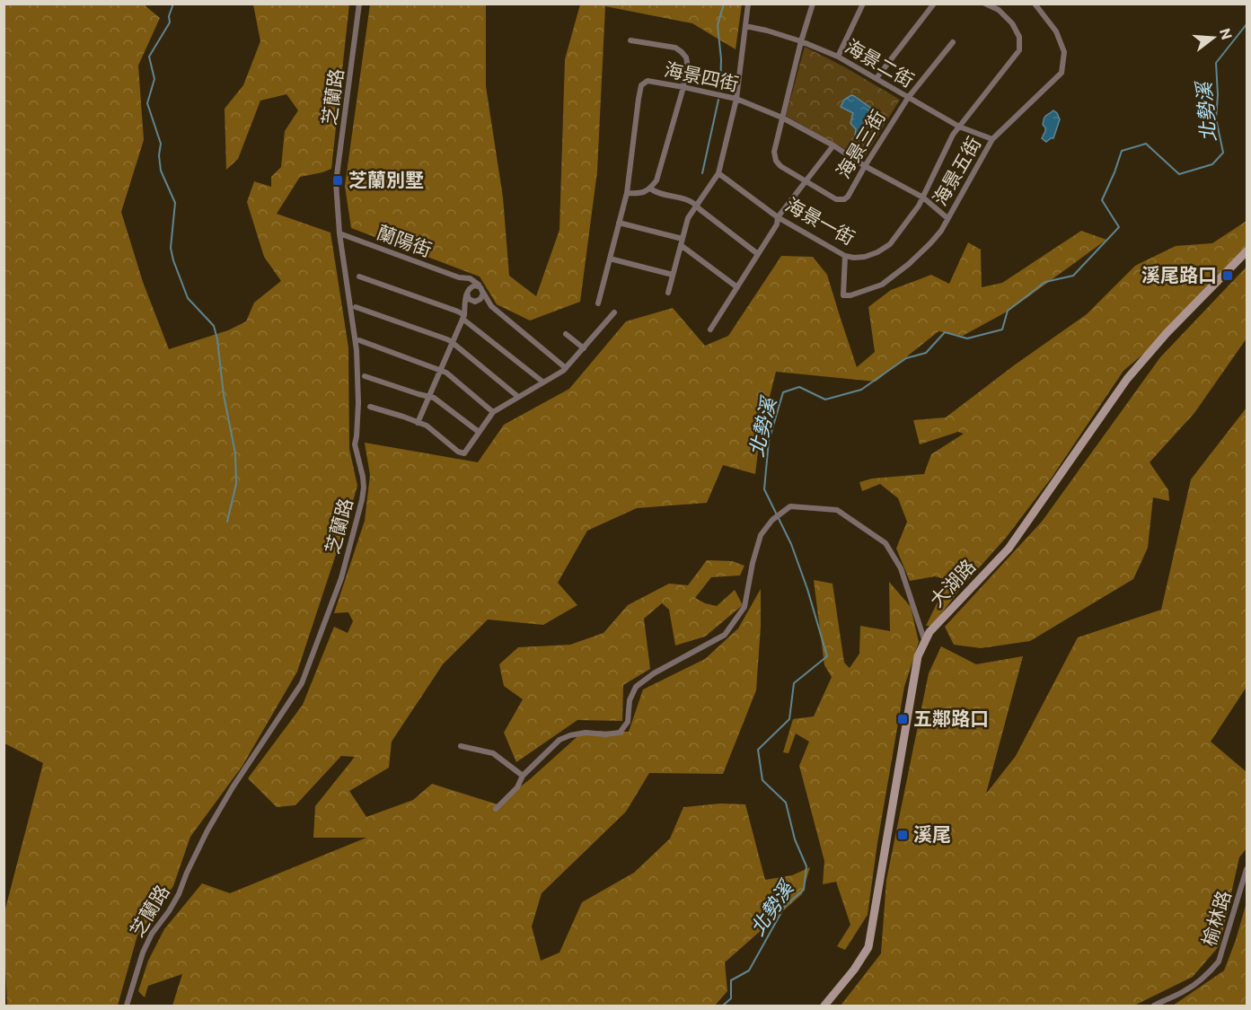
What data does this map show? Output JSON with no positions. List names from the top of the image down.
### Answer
{
  "streets": {
    "street": [
      "海景二街",
      "海景四街",
      "芝蘭路",
      "海景三街",
      "海景五街",
      "海景一街",
      "蘭陽街",
      "大湖路",
      "榆林路"
    ]
  },
  "crossings": [
    ["海景二街", "海景三街"],
    ["海景二街", "海景五街"],
    ["海景二街", "海景一街"],
    ["海景四街", "海景三街"],
    ["海景四街", "海景五街"],
    ["海景四街", "海景一街"],
    ["芝蘭路", "蘭陽街"],
    ["海景五街", "海景一街"]
  ],
  "water": ["北勢溪"],
  "places": {
    "transit": [
      "芝蘭別墅",
      "溪尾路口",
      "五鄰路口",
      "溪尾"
    ]
  },
  "north": "right"
}
